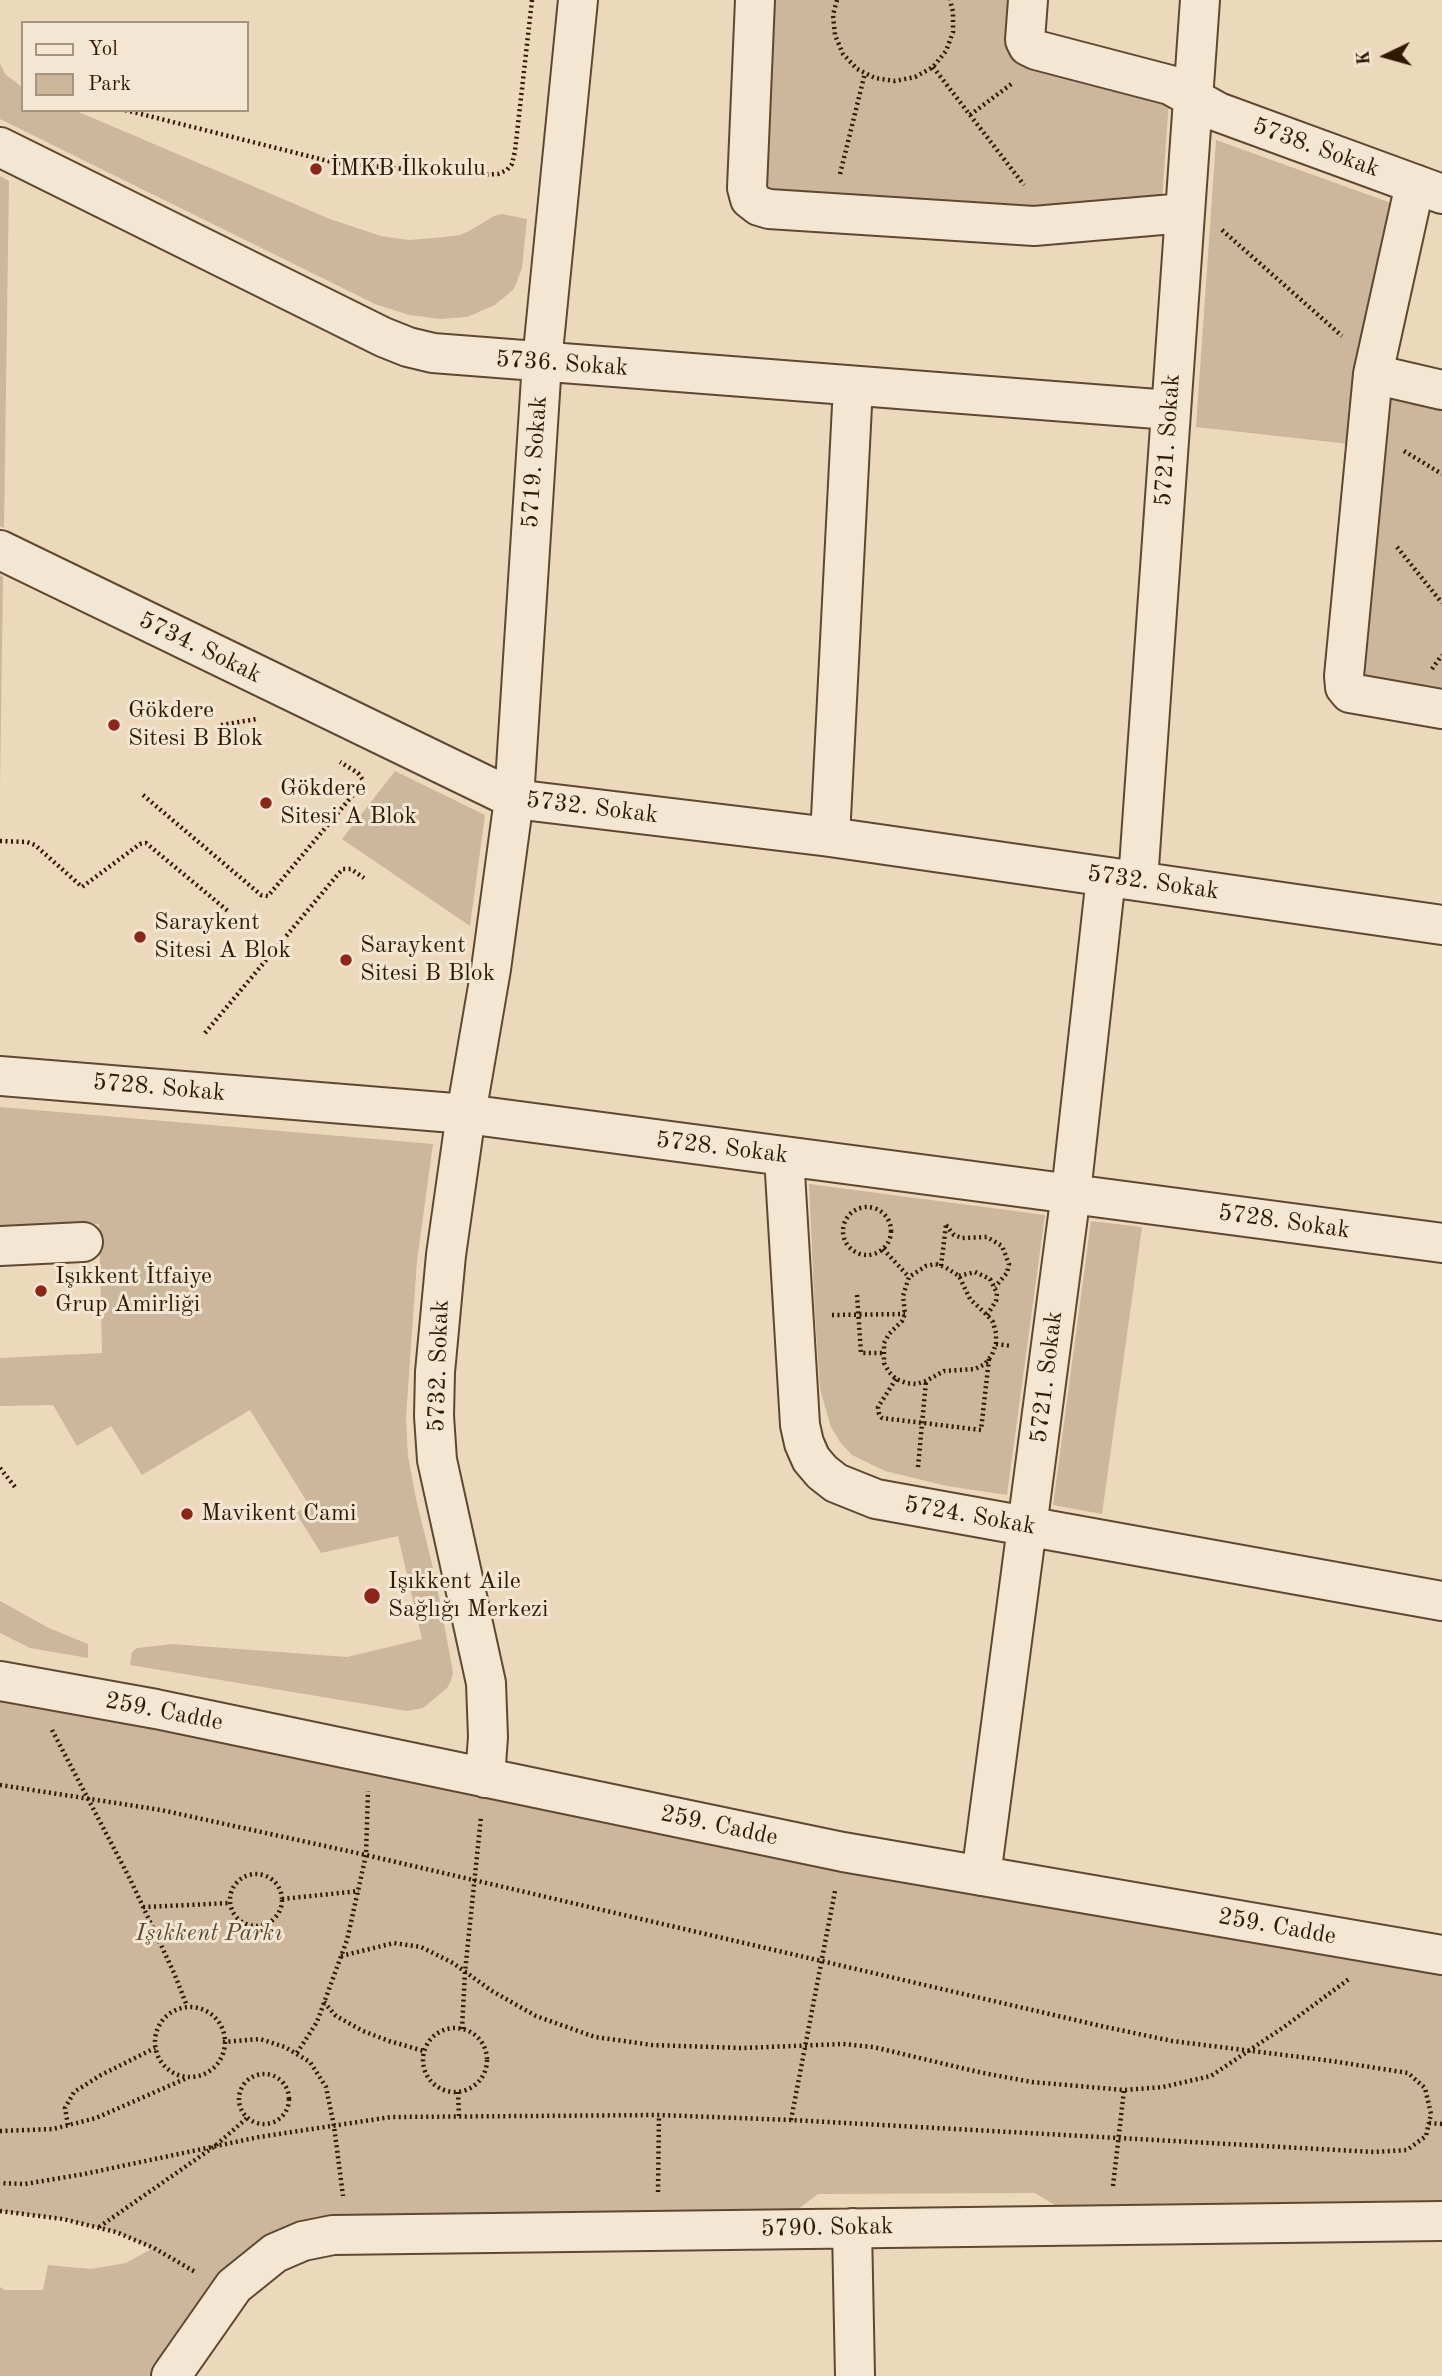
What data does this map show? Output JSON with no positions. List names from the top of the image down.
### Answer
{
  "streets": {
    "street": [
      "5738. Sokak",
      "5736. Sokak",
      "5721. Sokak",
      "5719. Sokak",
      "5734. Sokak",
      "5732. Sokak",
      "5728. Sokak",
      "5724. Sokak",
      "259. Cadde",
      "5790. Sokak"
    ]
  },
  "crossings": [
    ["5738. Sokak", "5721. Sokak"],
    ["5736. Sokak", "5721. Sokak"],
    ["5736. Sokak", "5719. Sokak"],
    ["5721. Sokak", "5732. Sokak"],
    ["5721. Sokak", "5728. Sokak"],
    ["5721. Sokak", "5724. Sokak"],
    ["5721. Sokak", "259. Cadde"],
    ["5719. Sokak", "5734. Sokak"],
    ["5719. Sokak", "5732. Sokak"],
    ["5734. Sokak", "5732. Sokak"],
    ["5732. Sokak", "5728. Sokak"],
    ["5732. Sokak", "259. Cadde"],
    ["5728. Sokak", "5724. Sokak"]
  ],
  "parks": ["Işıkkent Parkı"],
  "places": [
    "İMKB İlkokulu",
    "Gökdere Sitesi B Blok",
    "Gökdere Sitesi A Blok",
    "Saraykent Sitesi A Blok",
    "Saraykent Sitesi B Blok",
    "Işıkkent İtfaiye Grup Amirliği",
    "Mavikent Cami",
    "Işıkkent Aile Sağlığı Merkezi"
  ],
  "legend": ["Yol", "Park"],
  "north": "left"
}
